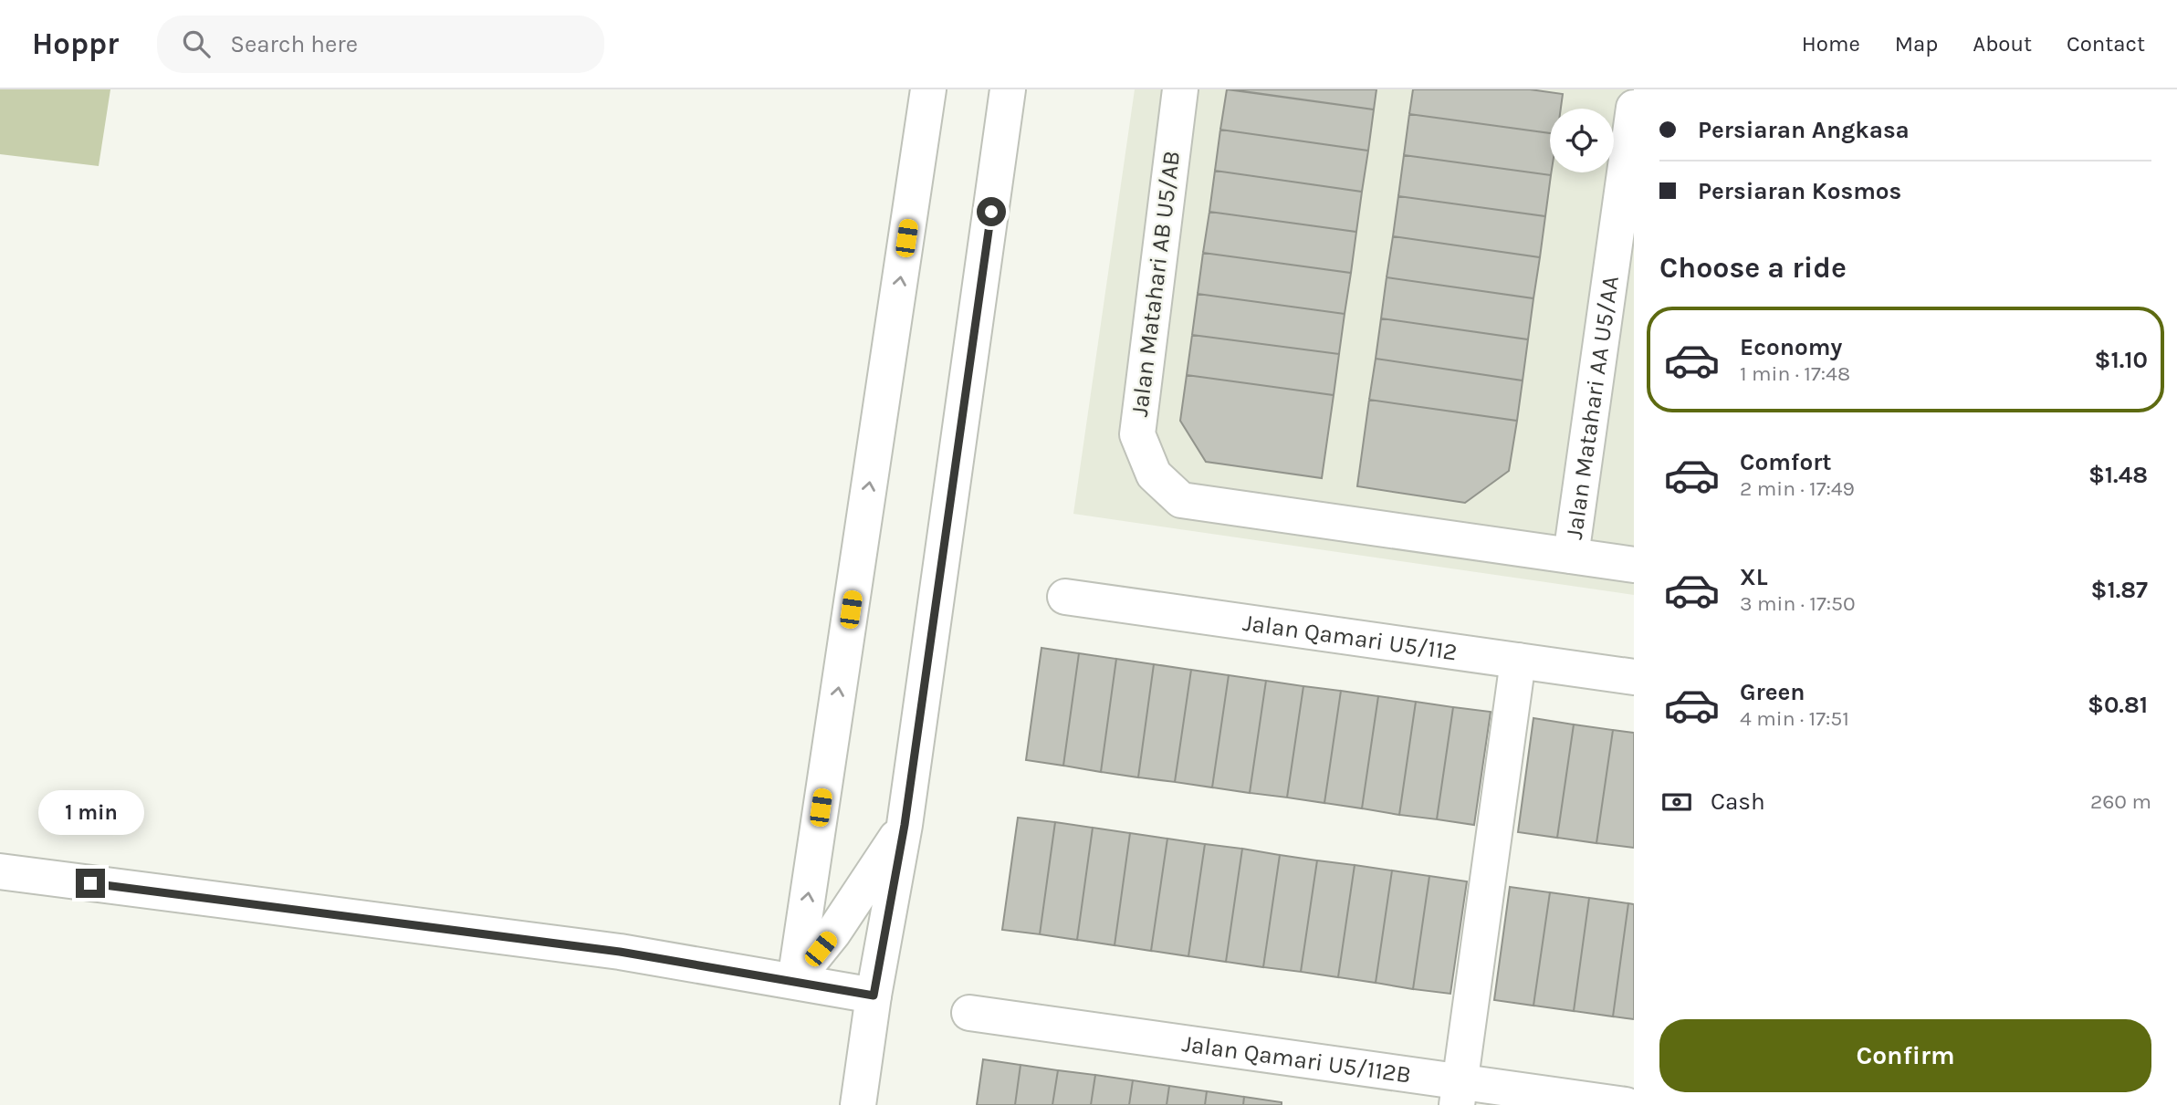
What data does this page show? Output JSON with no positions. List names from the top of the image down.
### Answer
{
  "streets": {
    "street": [
      "Jalan Matahari AB U5/AB",
      "Jalan Matahari AA U5/AA",
      "Jalan Qamari U5/112",
      "Jalan Qamari U5/112B"
    ]
  },
  "crossings": [
    ["Jalan Matahari AB U5/AB", "Jalan Matahari AA U5/AA"]
  ],
  "page": {
    "header": "Hoppr",
    "search": "Search here",
    "nav": [
      "Home",
      "Map",
      "About",
      "Contact"
    ],
    "banner": ["Persiaran Angkasa", "Persiaran Kosmos"],
    "heading": "Choose a ride",
    "list": [
      {
        "name": "Economy",
        "note": "1 min · 17:48",
        "value": "$1.10"
      },
      {
        "name": "Comfort",
        "note": "2 min · 17:49",
        "value": "$1.48"
      },
      {
        "name": "XL",
        "note": "3 min · 17:50",
        "value": "$1.87"
      },
      {
        "name": "Green",
        "note": "4 min · 17:51",
        "value": "$0.81"
      }
    ],
    "pay": ["Cash", "260 m"],
    "bubble": "1 min",
    "buttons": "Confirm"
  }
}
